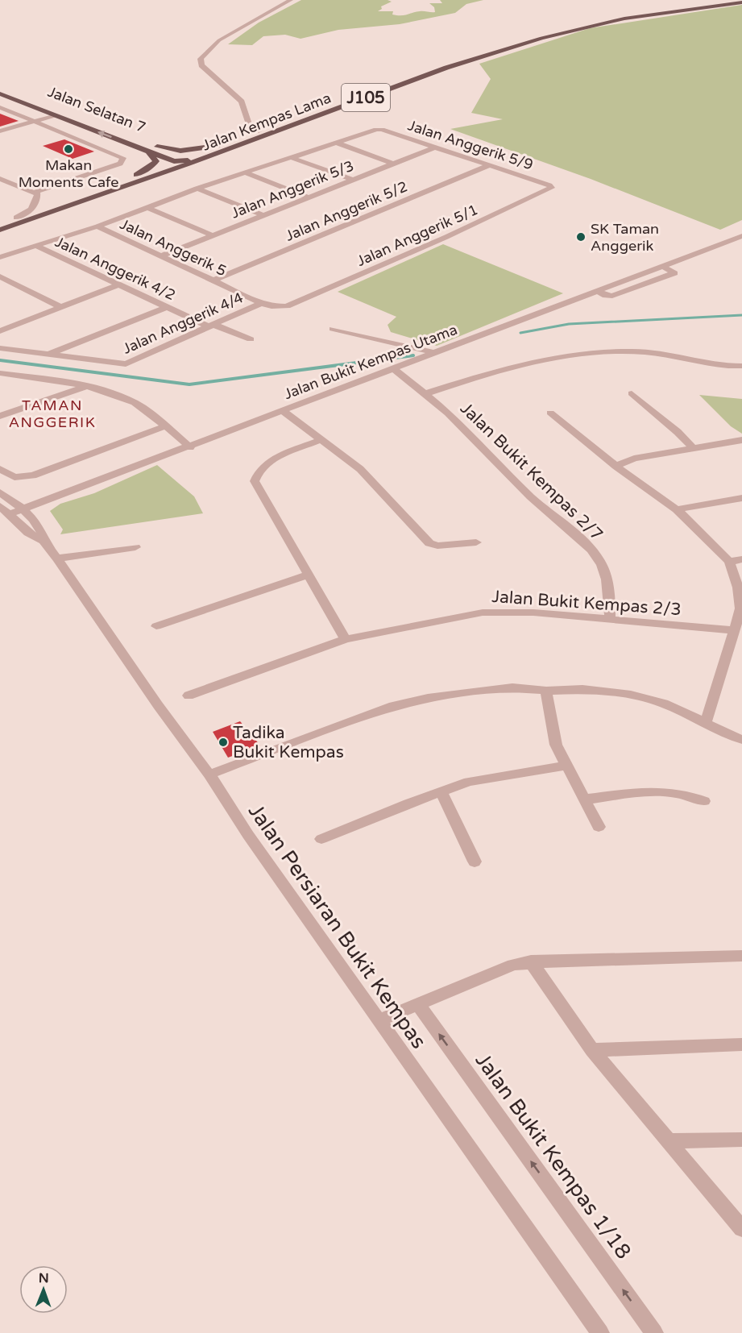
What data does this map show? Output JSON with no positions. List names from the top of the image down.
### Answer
{
  "streets": {
    "main road": ["J105", "Jalan Selatan 7", "Jalan Kempas Lama"],
    "street": [
      "Jalan Anggerik 5/9",
      "Jalan Anggerik 5/3",
      "Jalan Anggerik 5/2",
      "Jalan Anggerik 5/1",
      "Jalan Anggerik 5",
      "Jalan Anggerik 4/2",
      "Jalan Anggerik 4/4",
      "Jalan Bukit Kempas Utama",
      "Jalan Bukit Kempas 2/7",
      "Jalan Bukit Kempas 2/3",
      "Jalan Persiaran Bukit Kempas",
      "Jalan Bukit Kempas 1/18"
    ]
  },
  "crossings": [
    ["Jalan Selatan 7", "Jalan Kempas Lama"],
    ["Jalan Anggerik 5/9", "Jalan Anggerik 5/3"],
    ["Jalan Anggerik 5/9", "Jalan Anggerik 5/2"],
    ["Jalan Anggerik 5/9", "Jalan Anggerik 5/1"],
    ["Jalan Anggerik 5/3", "Jalan Anggerik 5"],
    ["Jalan Anggerik 5/2", "Jalan Anggerik 5"],
    ["Jalan Anggerik 5/1", "Jalan Anggerik 5"],
    ["Jalan Anggerik 5", "Jalan Anggerik 4/4"],
    ["Jalan Anggerik 4/2", "Jalan Anggerik 4/4"],
    ["Jalan Bukit Kempas Utama", "Jalan Bukit Kempas 2/7"],
    ["Jalan Bukit Kempas Utama", "Jalan Persiaran Bukit Kempas"],
    ["Jalan Bukit Kempas 2/7", "Jalan Bukit Kempas 2/3"]
  ],
  "one_way": ["Jalan Bukit Kempas 1/18"],
  "districts": ["TAMAN ANGGERIK"],
  "places": ["Makan Moments Cafe", "SK Taman Anggerik", "Tadika Bukit Kempas"],
  "north": "top"
}
